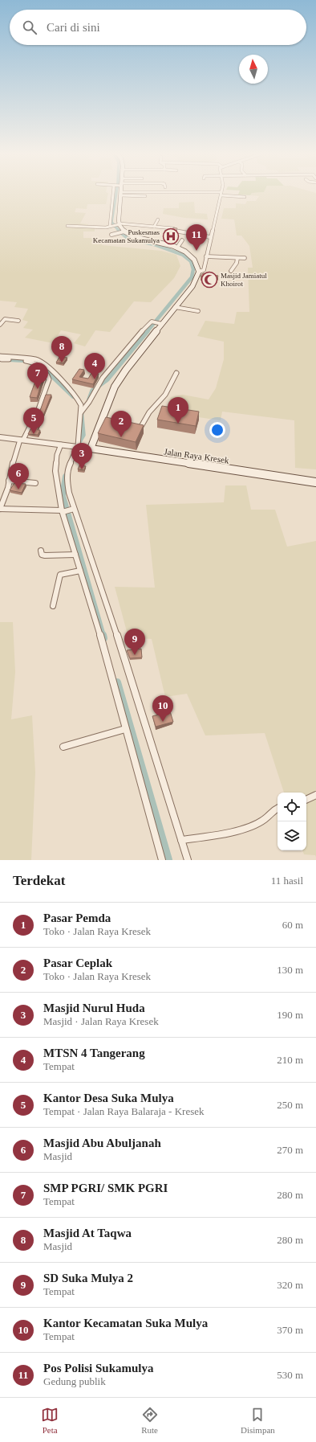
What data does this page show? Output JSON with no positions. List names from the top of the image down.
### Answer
{
  "streets": {
    "main road": ["Jalan Raya Kresek"]
  },
  "places": {
    "hospital": ["Puskesmas Kecamatan Sukamulya"],
    "mosque": ["Masjid Jamiatul Khoirot"]
  },
  "north": "top",
  "page": {
    "search": "Cari di sini",
    "pins": [
      "11",
      "8",
      "4",
      "7",
      "1",
      "5",
      "2",
      "3",
      "6",
      "9",
      "10"
    ],
    "heading": ["Terdekat", "11 hasil"],
    "list": [
      {
        "mark": "1",
        "name": "Pasar Pemda",
        "note": "Toko · Jalan Raya Kresek",
        "value": "60 m"
      },
      {
        "mark": "2",
        "name": "Pasar Ceplak",
        "note": "Toko · Jalan Raya Kresek",
        "value": "130 m"
      },
      {
        "mark": "3",
        "name": "Masjid Nurul Huda",
        "note": "Masjid · Jalan Raya Kresek",
        "value": "190 m"
      },
      {
        "mark": "4",
        "name": "MTSN 4 Tangerang",
        "note": "Tempat",
        "value": "210 m"
      },
      {
        "mark": "5",
        "name": "Kantor Desa Suka Mulya",
        "note": "Tempat · Jalan Raya Balaraja - Kresek",
        "value": "250 m"
      },
      {
        "mark": "6",
        "name": "Masjid Abu Abuljanah",
        "note": "Masjid",
        "value": "270 m"
      },
      {
        "mark": "7",
        "name": "SMP PGRI/ SMK PGRI",
        "note": "Tempat",
        "value": "280 m"
      },
      {
        "mark": "8",
        "name": "Masjid At Taqwa",
        "note": "Masjid",
        "value": "280 m"
      },
      {
        "mark": "9",
        "name": "SD Suka Mulya 2",
        "note": "Tempat",
        "value": "320 m"
      },
      {
        "mark": "10",
        "name": "Kantor Kecamatan Suka Mulya",
        "note": "Tempat",
        "value": "370 m"
      },
      {
        "mark": "11",
        "name": "Pos Polisi Sukamulya",
        "note": "Gedung publik",
        "value": "530 m"
      }
    ],
    "nav": ["Peta", "Rute", "Disimpan"]
  }
}
